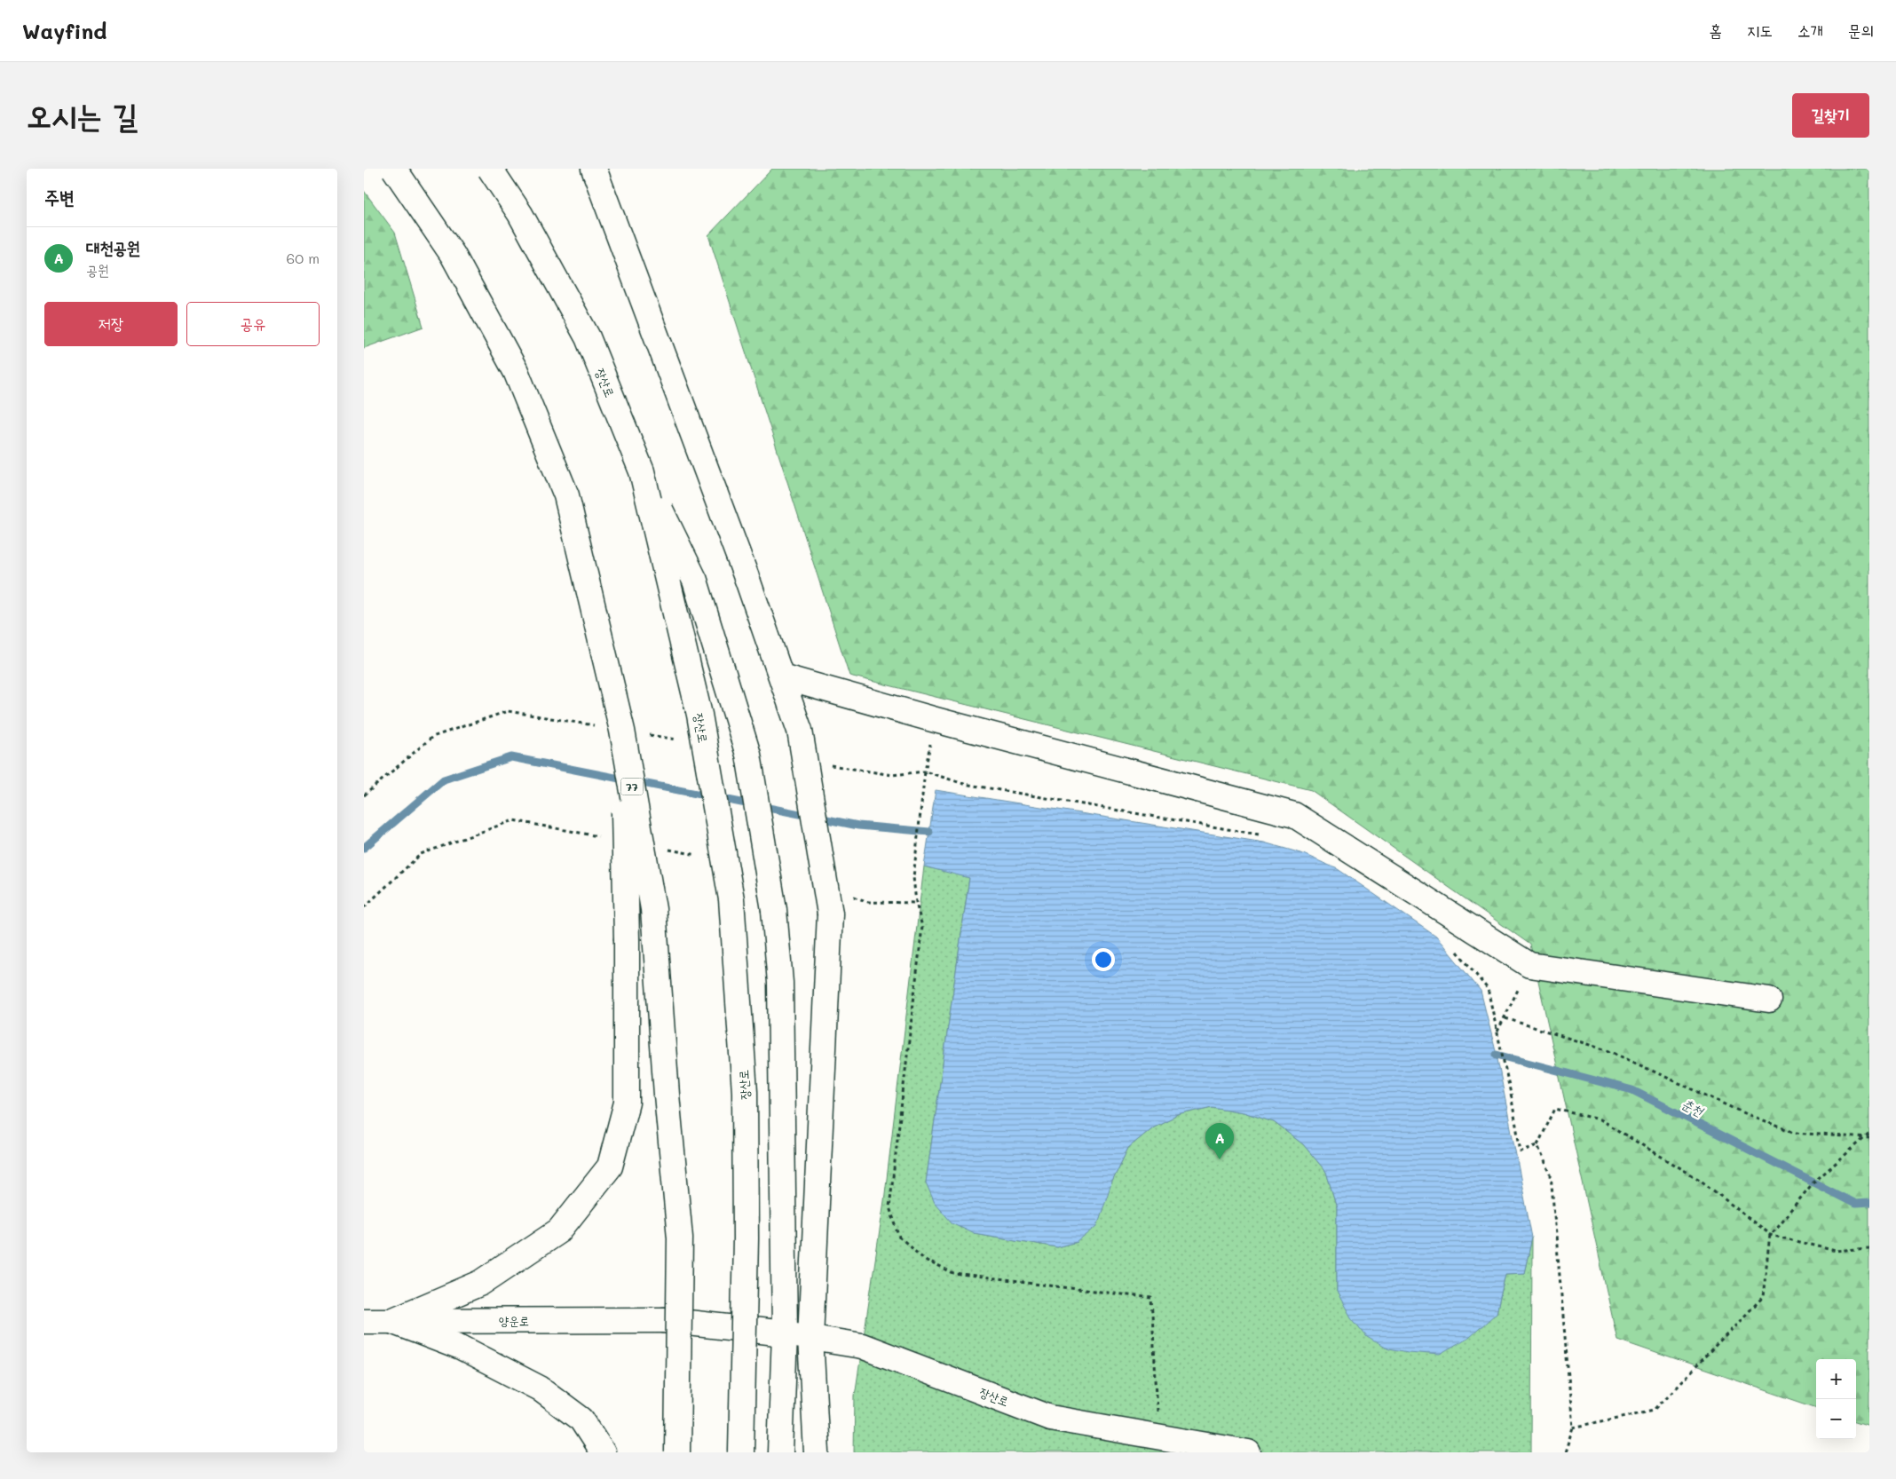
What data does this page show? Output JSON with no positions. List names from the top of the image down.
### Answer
{
  "streets": {
    "main road": ["장산로", "77", "양운로"]
  },
  "crossings": [
    ["장산로", "양운로"]
  ],
  "water": ["춘천"],
  "page": {
    "header": "Wayfind",
    "nav": [
      "홈",
      "지도",
      "소개",
      "문의"
    ],
    "buttons": [
      "길찾기",
      ["저장", "공유"]
    ],
    "title": "오시는 길",
    "heading": "주변",
    "list": [
      {
        "mark": "A",
        "name": "대천공원",
        "note": "공원",
        "value": "60 m"
      }
    ],
    "pins": "A",
    "map_buttons": ["+", "−"]
  }
}
